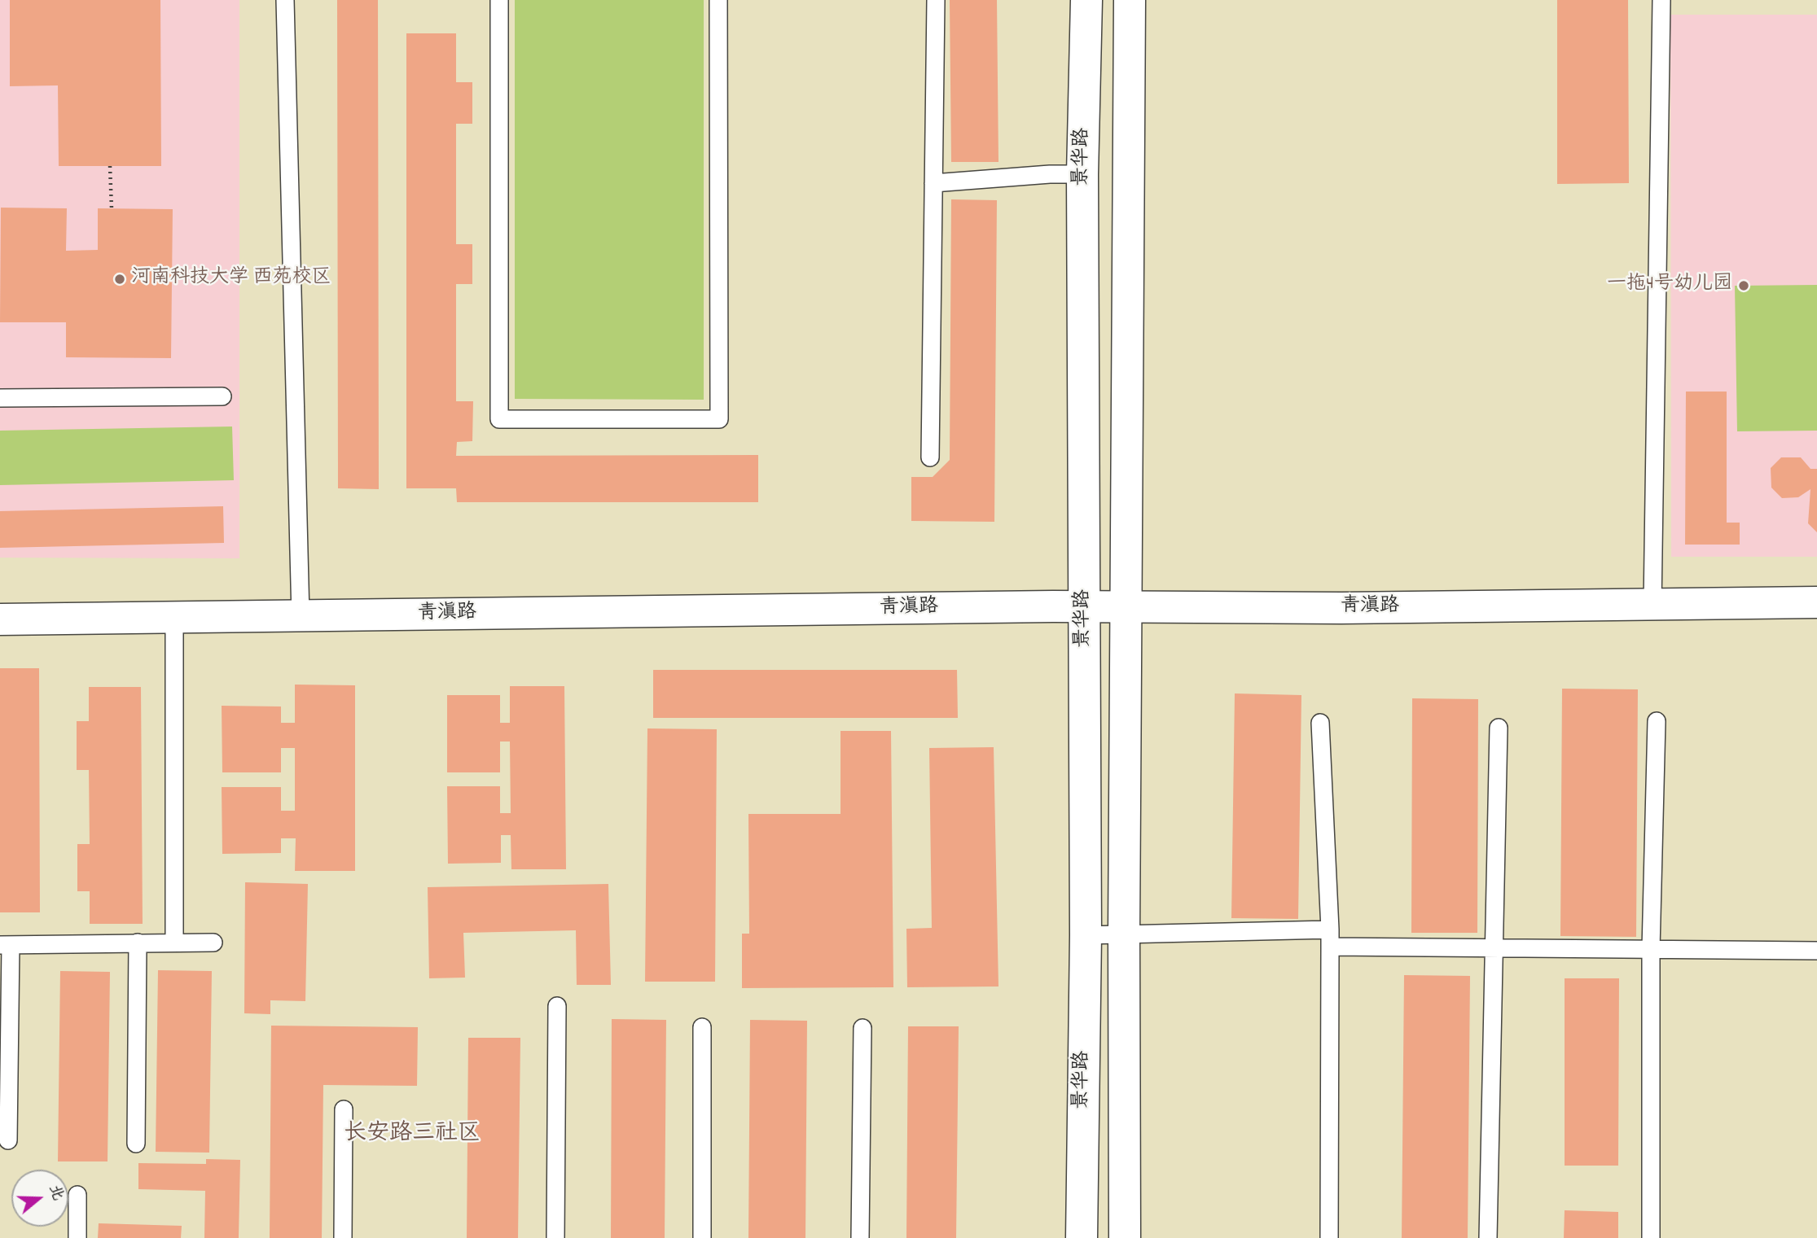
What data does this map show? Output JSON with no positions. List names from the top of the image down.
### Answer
{
  "streets": {
    "main road": ["景华路", "青滇路"]
  },
  "crossings": [
    ["景华路", "青滇路"]
  ],
  "districts": ["长安路三社区"],
  "places": ["河南科技大学 西苑校区", "一拖4号幼儿园"],
  "north": "right"
}
